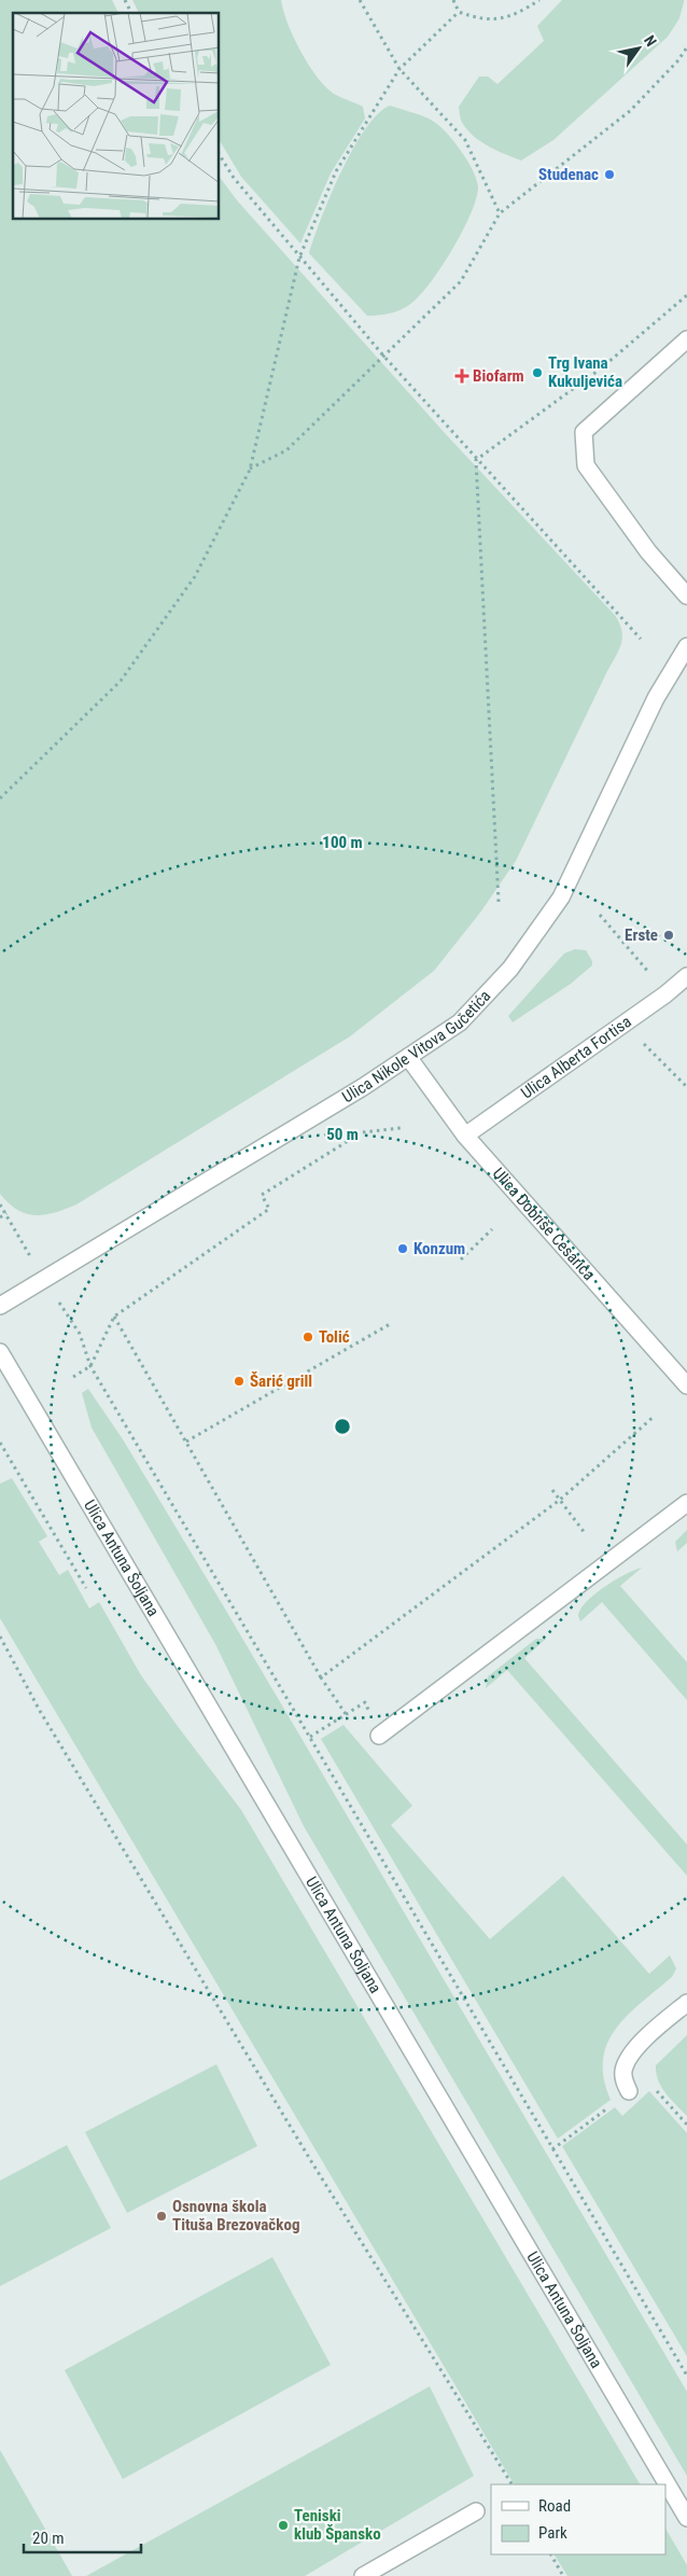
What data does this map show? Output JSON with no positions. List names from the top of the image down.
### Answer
{
  "streets": {
    "street": [
      "Ulica Nikole Vitova Gučetića",
      "Ulica Alberta Fortisa",
      "Ulica Dobriše Cesarića",
      "Ulica Antuna Šoljana"
    ]
  },
  "crossings": [
    ["Ulica Nikole Vitova Gučetića", "Ulica Dobriše Cesarića"],
    ["Ulica Alberta Fortisa", "Ulica Dobriše Cesarića"]
  ],
  "places": {
    "other": [
      "Studenac",
      "Trg Ivana Kukuljevića",
      "Erste",
      "Konzum",
      "Tolić",
      "Šarić grill",
      "Osnovna škola Tituša Brezovačkog",
      "Teniski klub Špansko"
    ],
    "health": ["Biofarm"]
  },
  "legend": ["Road", "Park"],
  "scale_bar": "20 m",
  "north": "top right",
  "rings": ["100 m", "50 m"]
}
